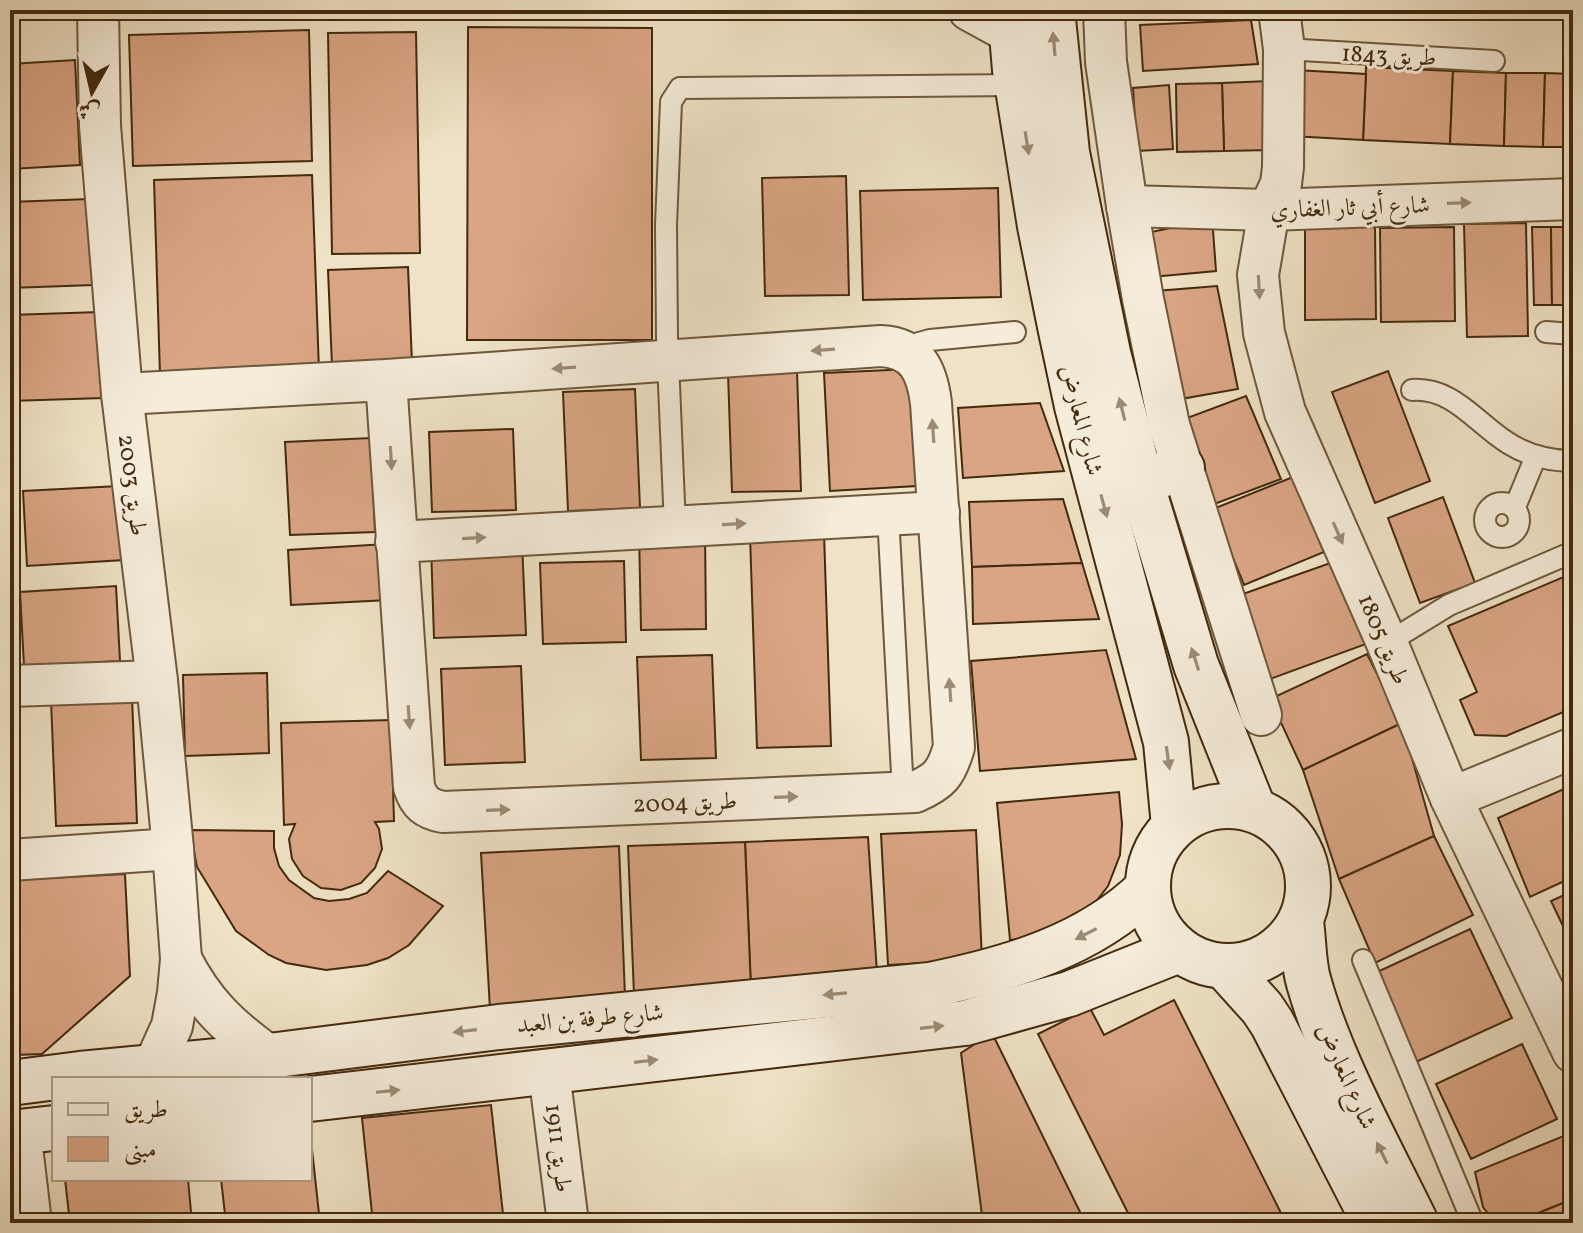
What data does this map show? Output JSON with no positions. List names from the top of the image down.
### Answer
{
  "streets": {
    "main road": ["شارع المعارض", "شارع طرفة بن العبد"],
    "street": [
      "شارع أبي ثار الغفاري",
      "طريق 2003",
      "طريق 1805",
      "طريق 2004",
      "طريق 1911"
    ],
    "lane": ["طريق 1843"]
  },
  "crossings": [
    ["شارع أبي ثار الغفاري", "طريق 1805"],
    ["شارع المعارض", "شارع طرفة بن العبد"],
    ["طريق 2003", "شارع طرفة بن العبد"],
    ["شارع طرفة بن العبد", "طريق 1911"]
  ],
  "one_way": ["شارع أبي ثار الغفاري"],
  "legend": ["طريق", "مبنى"],
  "north": "bottom"
}
